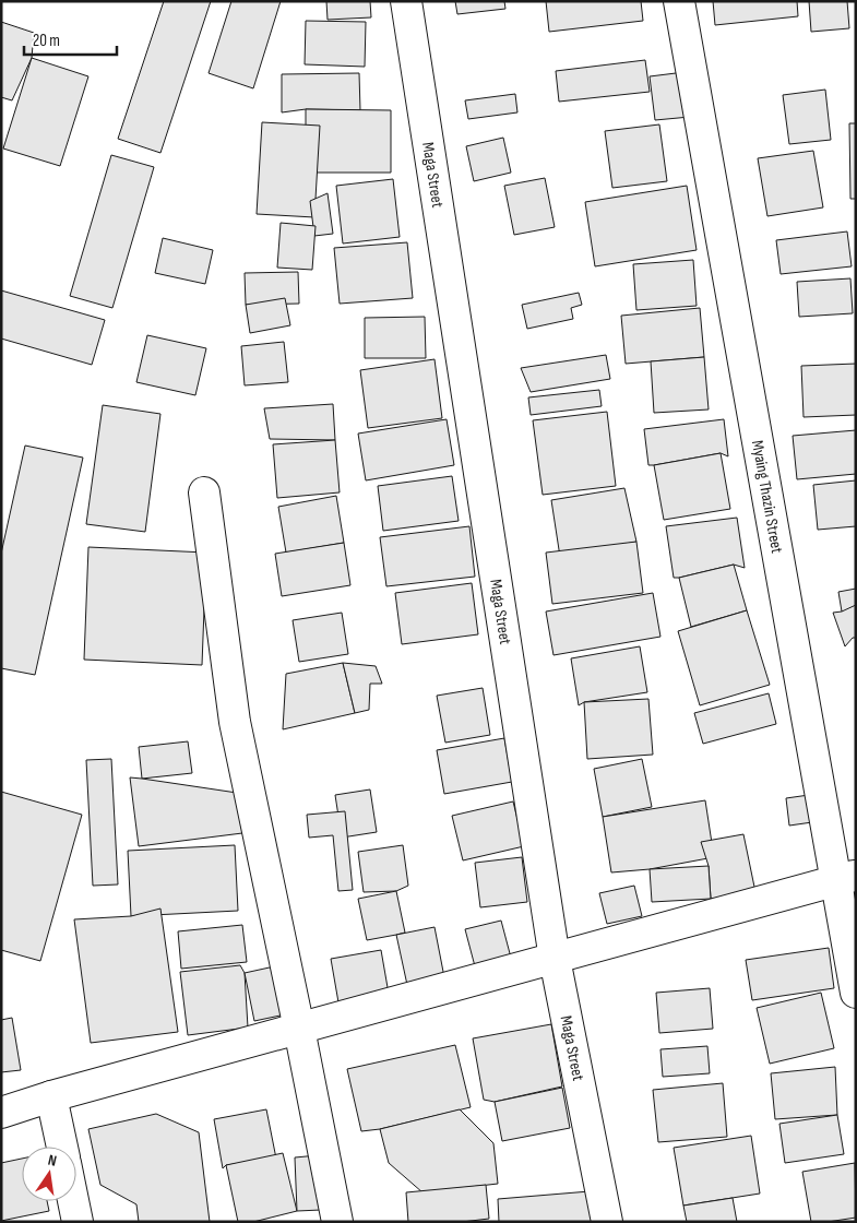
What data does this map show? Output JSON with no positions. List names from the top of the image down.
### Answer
{
  "streets": {
    "street": ["Maga Street", "Myaing Thazin Street"]
  },
  "scale_bar": "20 m",
  "north": "top"
}
